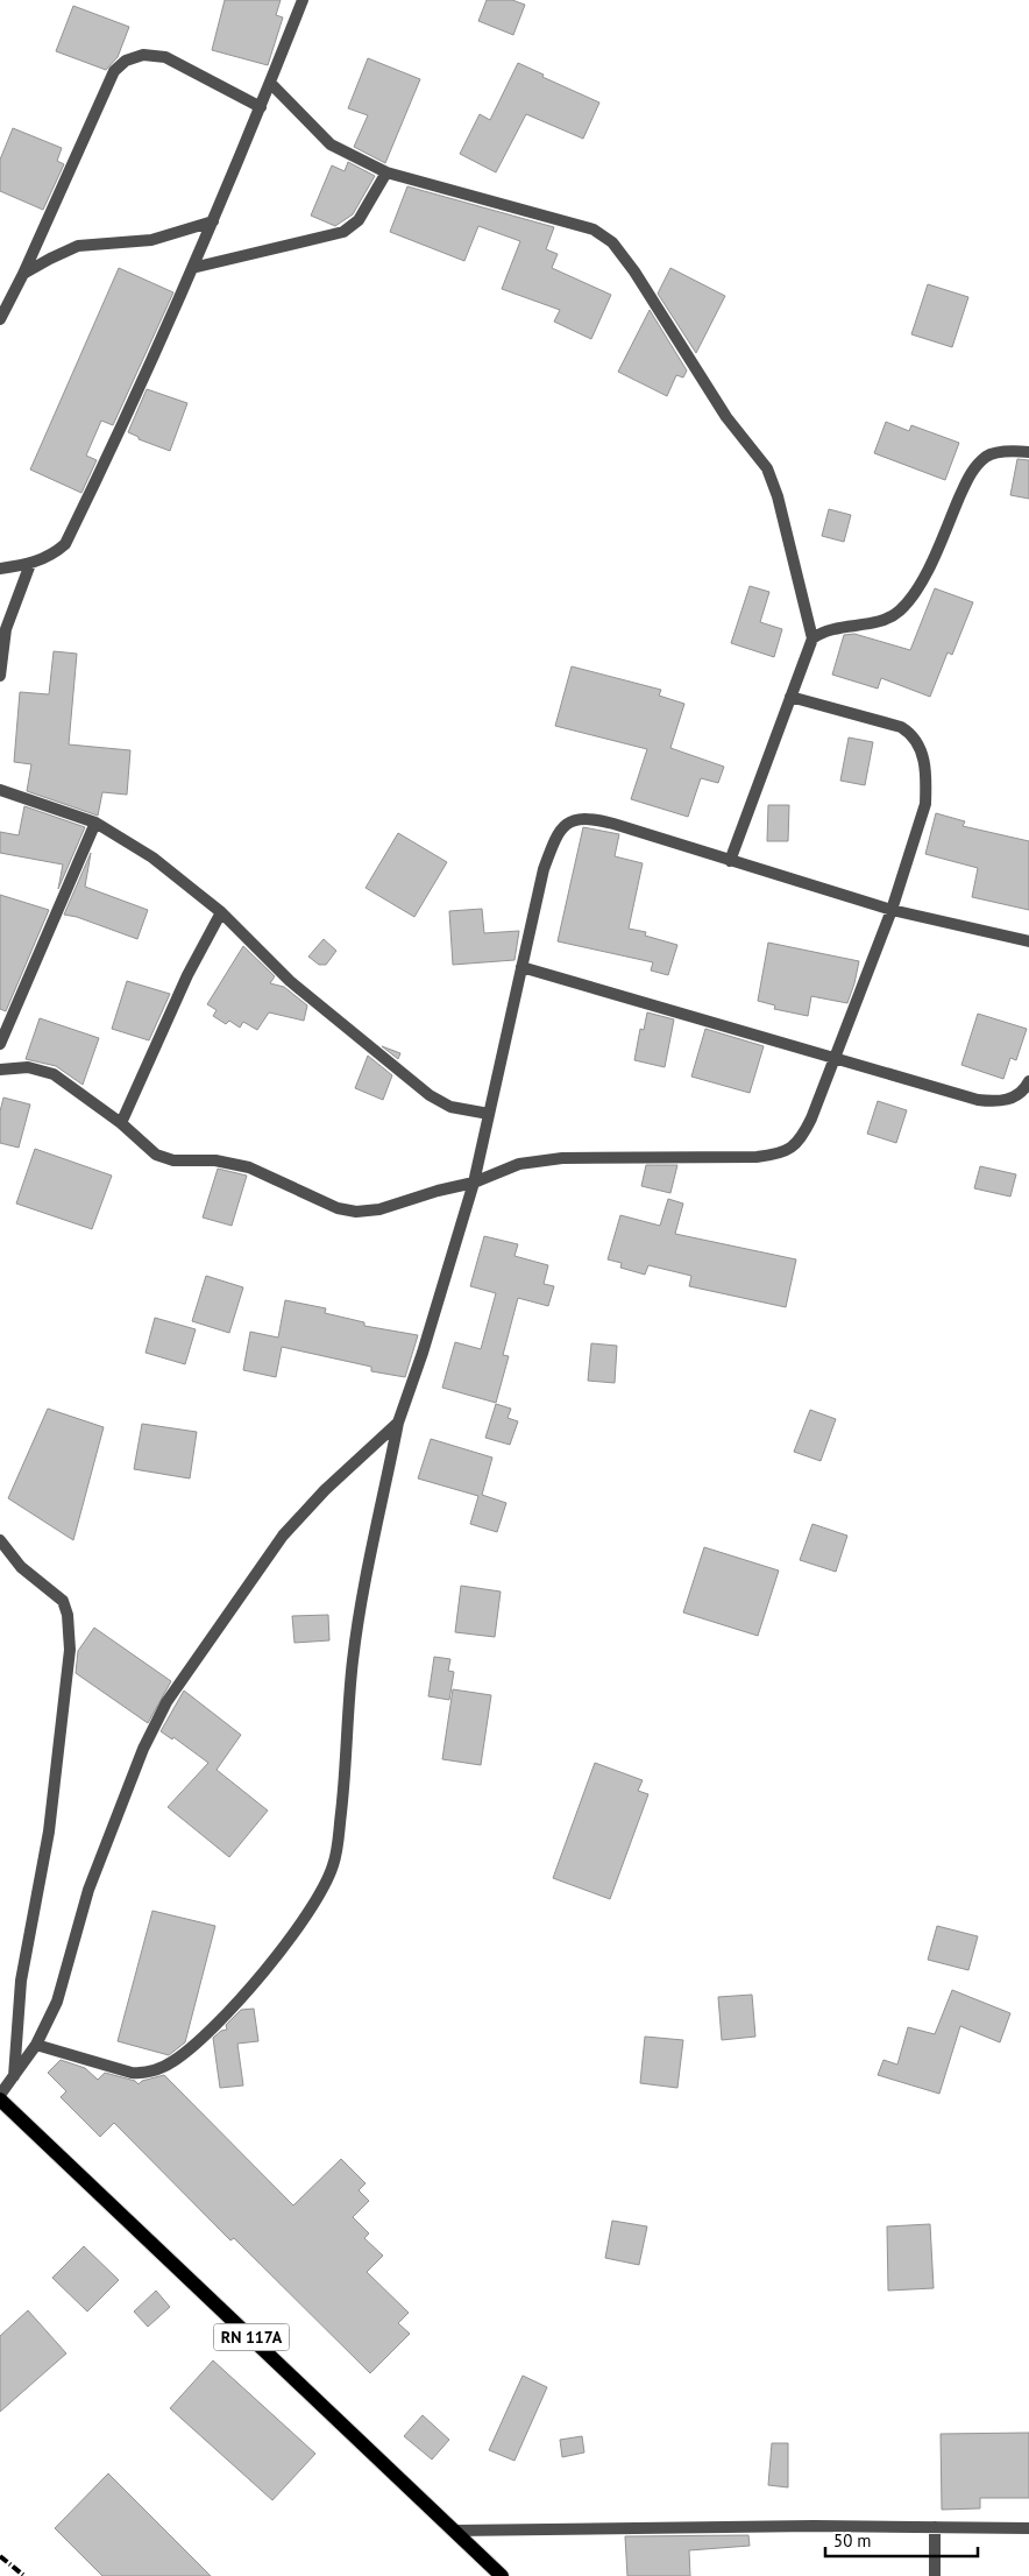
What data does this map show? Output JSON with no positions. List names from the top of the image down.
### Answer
{
  "streets": {
    "main road": ["RN 117A"]
  },
  "scale_bar": "50 m"
}
